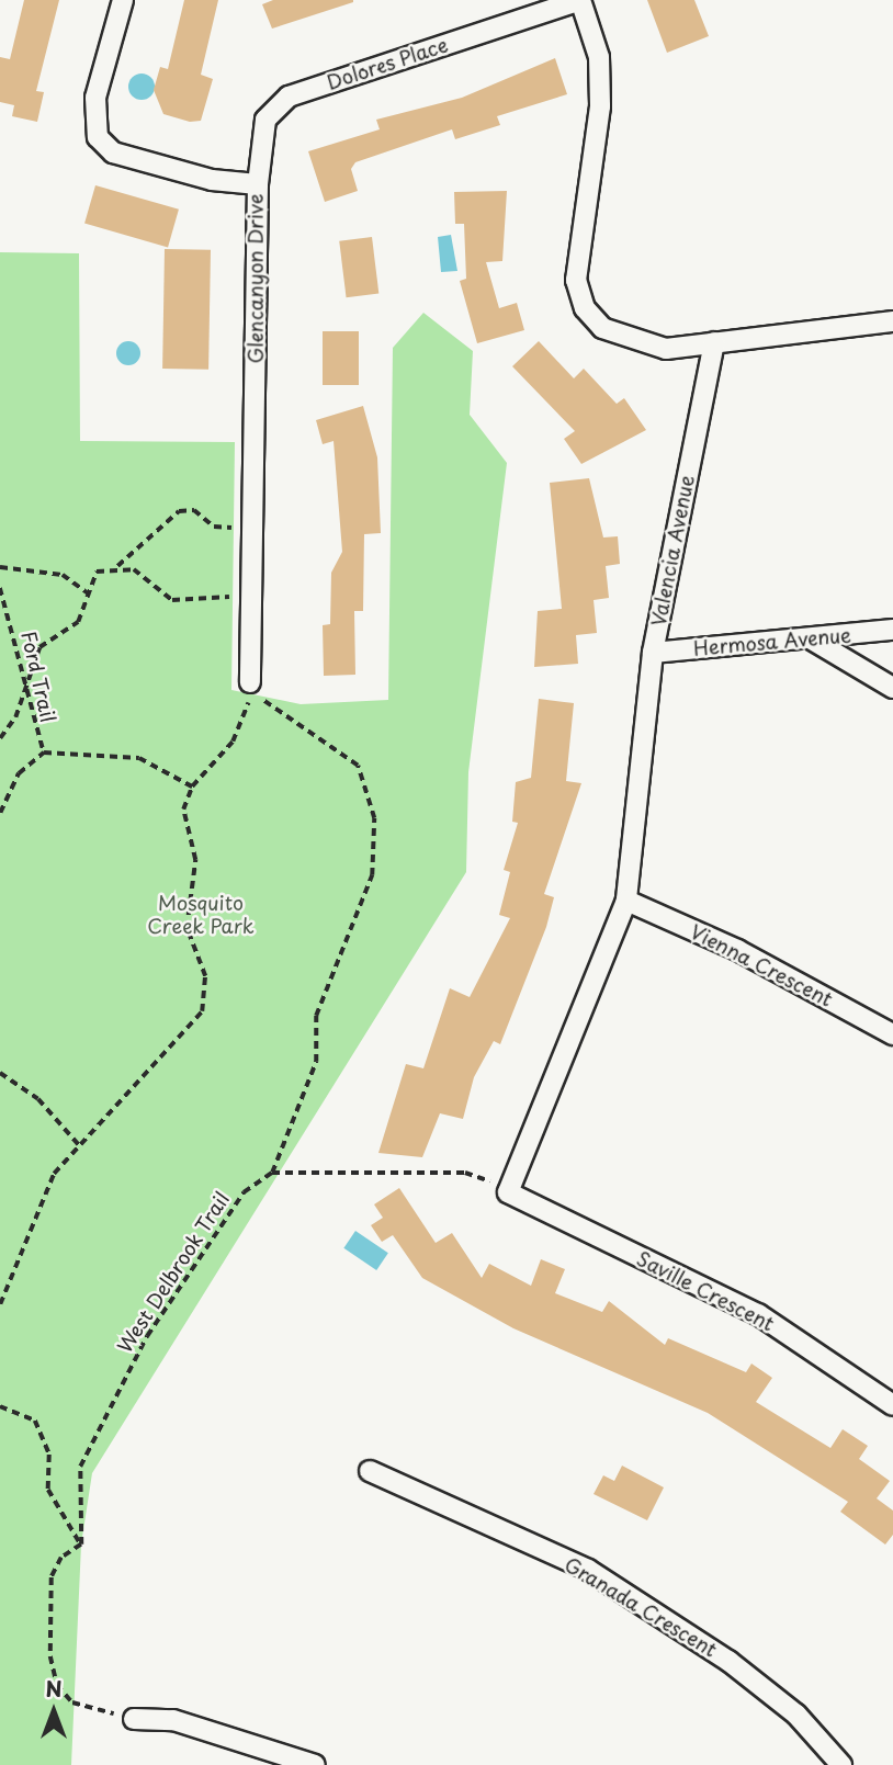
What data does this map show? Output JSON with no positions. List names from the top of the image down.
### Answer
{
  "streets": {
    "street": [
      "Dolores Place",
      "Glencanyon Drive",
      "Valencia Avenue",
      "Hermosa Avenue",
      "Vienna Crescent",
      "Saville Crescent",
      "Granada Crescent"
    ],
    "path": ["Ford Trail", "West Delbrook Trail"]
  },
  "crossings": [
    ["Dolores Place", "Glencanyon Drive"],
    ["Valencia Avenue", "Hermosa Avenue"],
    ["Valencia Avenue", "Vienna Crescent"],
    ["Valencia Avenue", "Saville Crescent"]
  ],
  "parks": ["Mosquito Creek Park"],
  "north": "top"
}
